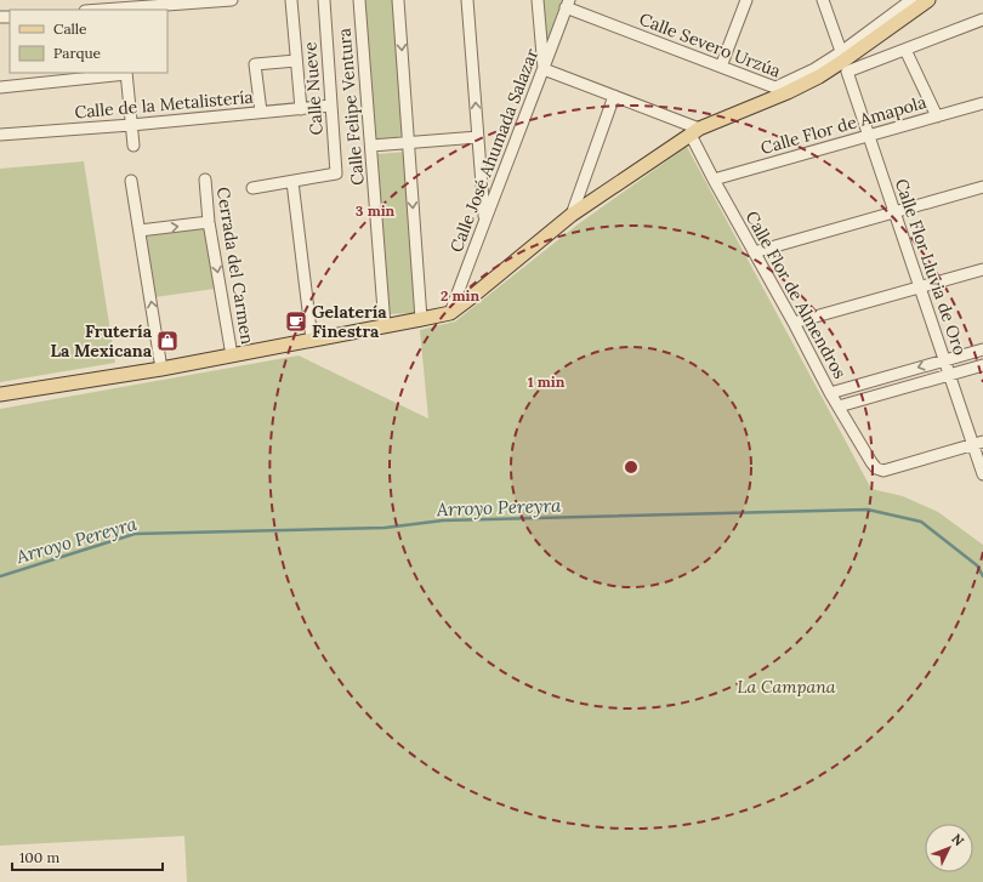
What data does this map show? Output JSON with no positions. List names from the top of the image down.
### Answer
{
  "streets": {
    "street": [
      "Calle Severo Urzúa",
      "Calle Nueve",
      "Calle de la Metalistería",
      "Calle Felipe Ventura",
      "Calle Flor de Amapola",
      "Calle José Ahumada Salazar",
      "Cerrada del Carmen",
      "Calle Flor Lluvia de Oro",
      "Calle Flor de Almendros"
    ]
  },
  "crossings": [
    ["Calle Severo Urzúa", "Calle José Ahumada Salazar"],
    ["Calle Nueve", "Calle de la Metalistería"],
    ["Calle Flor de Amapola", "Calle Flor Lluvia de Oro"],
    ["Calle Flor de Amapola", "Calle Flor de Almendros"],
    ["Calle Flor Lluvia de Oro", "Calle Flor de Almendros"]
  ],
  "water": ["Arroyo Pereyra"],
  "parks": ["La Campana"],
  "places": {
    "cafe": ["Gelatería Finestra"],
    "shop": ["Frutería La Mexicana"]
  },
  "legend": ["Calle", "Parque"],
  "scale_bar": "100 m",
  "north": "top right",
  "rings": ["3 min", "2 min", "1 min"]
}
